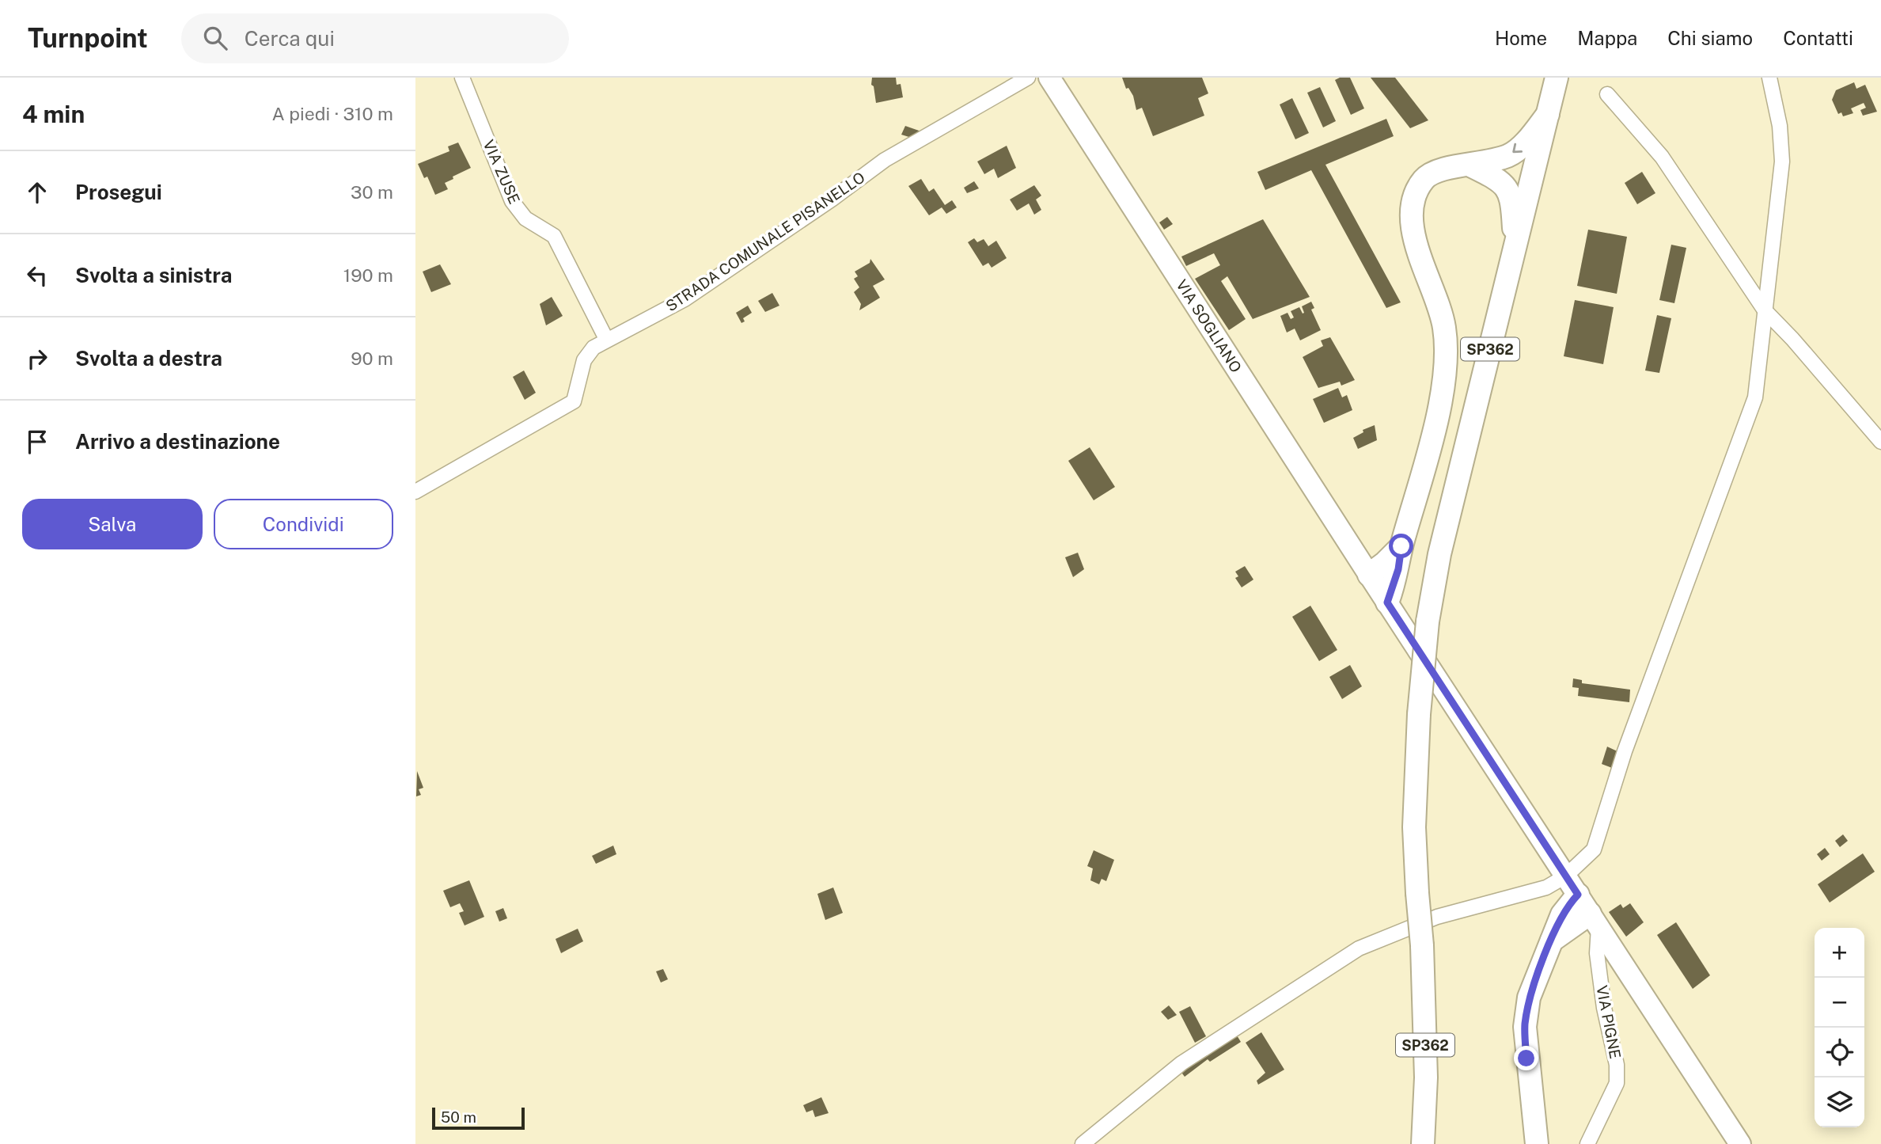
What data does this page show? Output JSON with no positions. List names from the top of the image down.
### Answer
{
  "streets": {
    "main road": ["VIA SOGLIANO", "SP362"],
    "street": ["VIA ZUSE", "STRADA COMUNALE PISANELLO", "VIA PIGNE"]
  },
  "crossings": [
    ["VIA ZUSE", "STRADA COMUNALE PISANELLO"],
    ["VIA SOGLIANO", "VIA PIGNE"]
  ],
  "scale_bar": "50 m",
  "page": {
    "header": "Turnpoint",
    "search": "Cerca qui",
    "nav": [
      "Home",
      "Mappa",
      "Chi siamo",
      "Contatti"
    ],
    "heading": ["4 min", "A piedi · 310 m"],
    "list": [
      ["Prosegui", "30 m"],
      ["Svolta a sinistra", "190 m"],
      ["Svolta a destra", "90 m"],
      "Arrivo a destinazione"
    ],
    "buttons": ["Salva", "Condividi"],
    "map_buttons": ["+", "−"],
    "scale": "50 m"
  }
}
